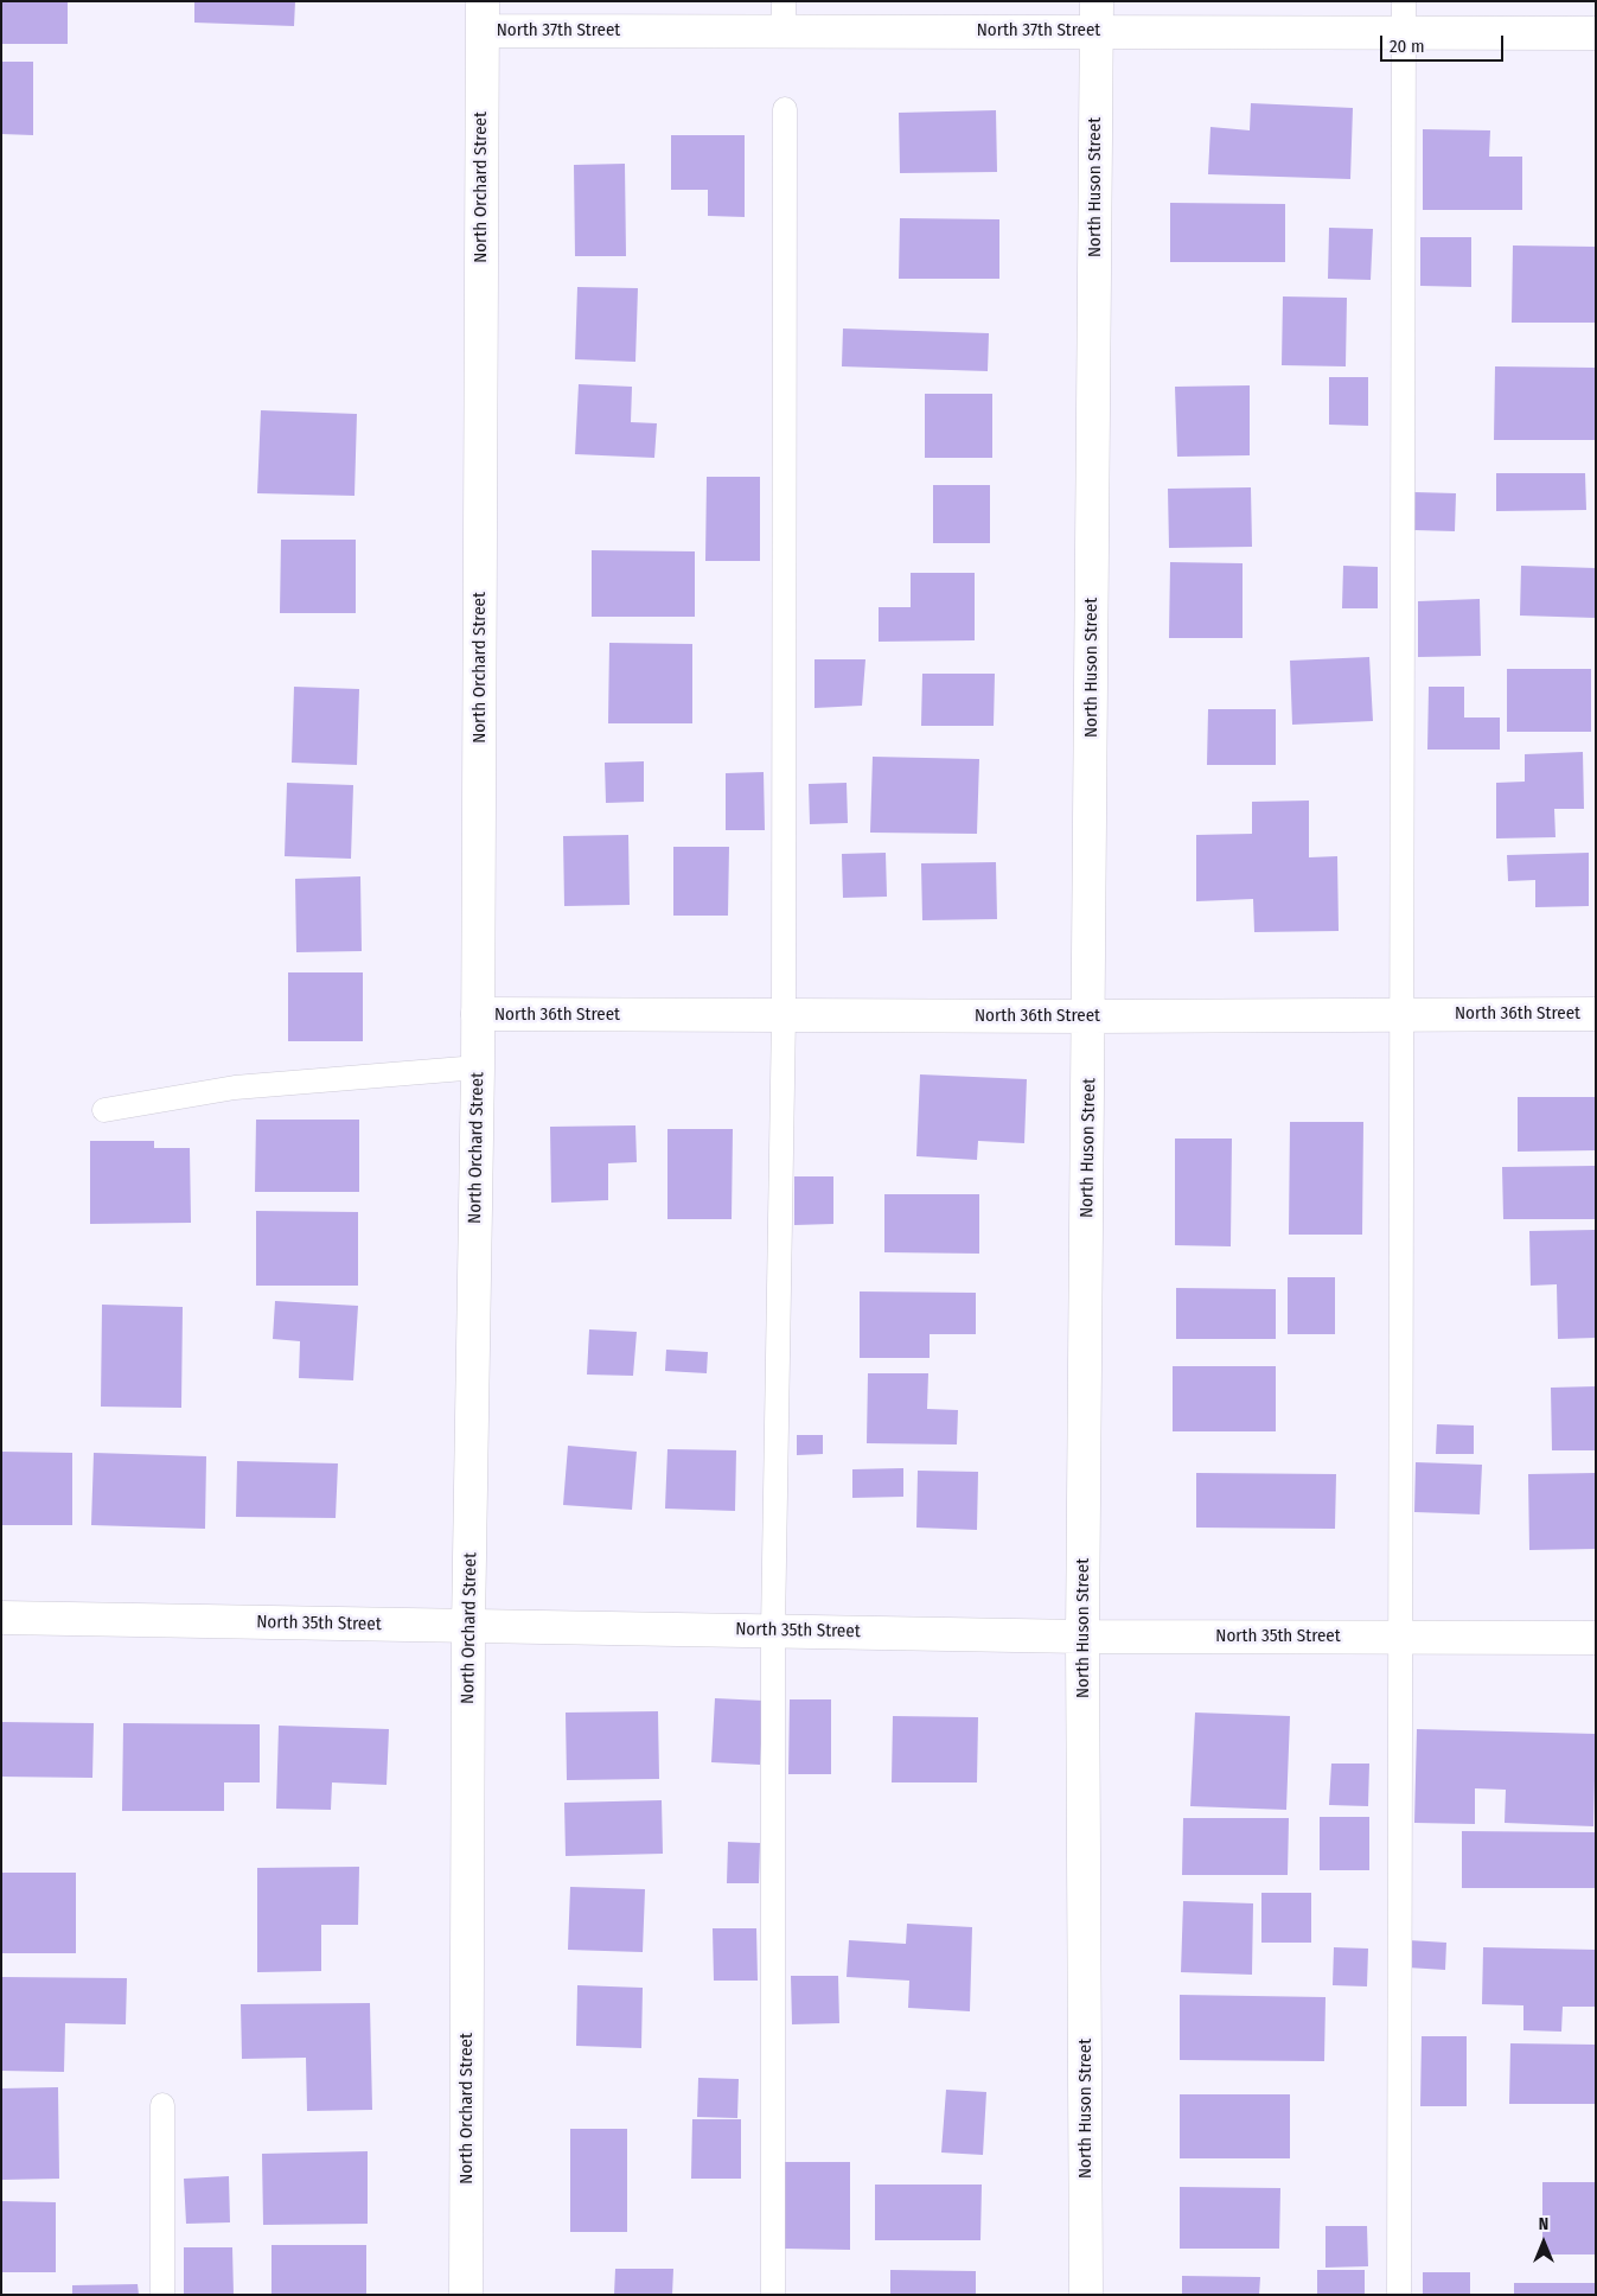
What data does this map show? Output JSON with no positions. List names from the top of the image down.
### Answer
{
  "streets": {
    "street": [
      "North 37th Street",
      "North Orchard Street",
      "North Huson Street",
      "North 36th Street",
      "North 35th Street"
    ]
  },
  "crossings": [
    ["North 37th Street", "North Orchard Street"],
    ["North 37th Street", "North Huson Street"],
    ["North Orchard Street", "North 36th Street"],
    ["North Orchard Street", "North 35th Street"],
    ["North Huson Street", "North 36th Street"],
    ["North Huson Street", "North 35th Street"]
  ],
  "scale_bar": "20 m",
  "north": "top"
}
